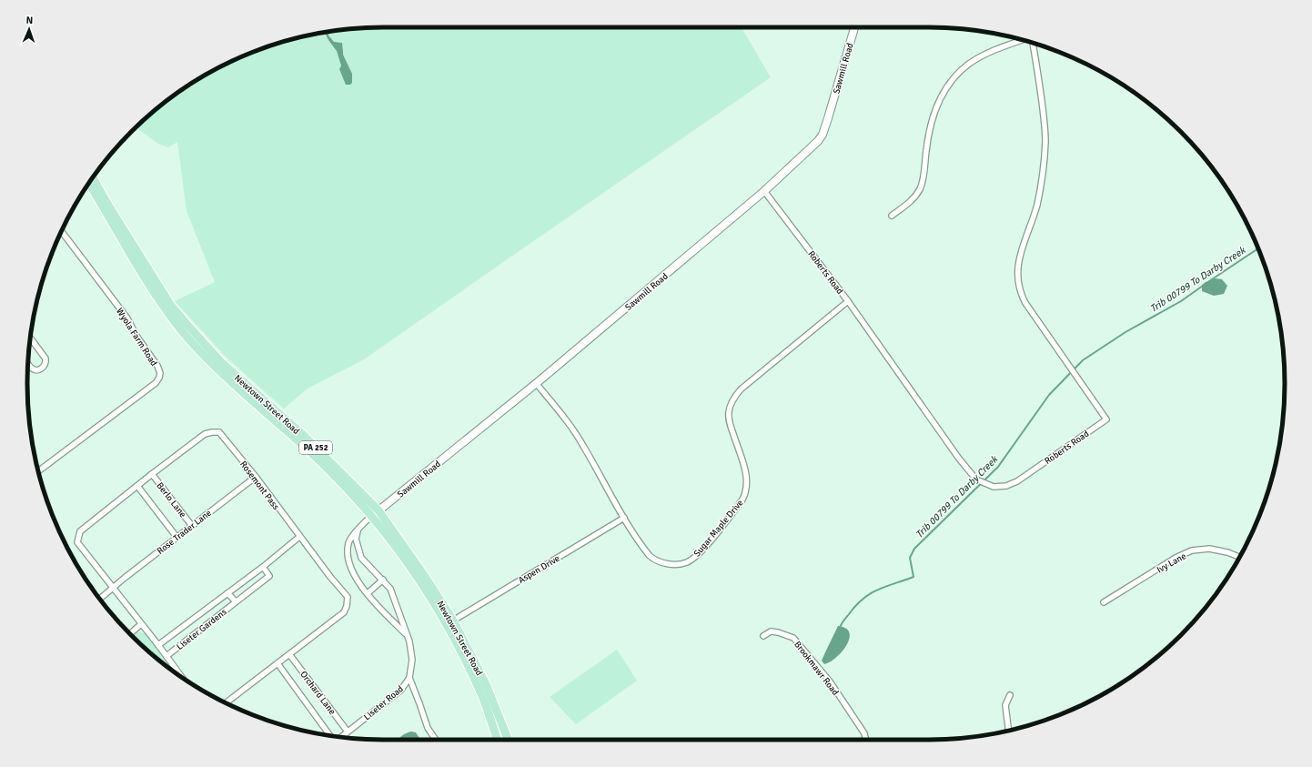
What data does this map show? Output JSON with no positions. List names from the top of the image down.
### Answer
{
  "streets": {
    "main road": ["Newtown Street Road", "PA 252"],
    "street": [
      "Sawmill Road",
      "Roberts Road",
      "Wyola Farm Road",
      "Rosemont Pass",
      "Berlo Lane",
      "Sugar Maple Drive",
      "Rose Trader Lane",
      "Ivy Lane",
      "Aspen Drive",
      "Liseter Gardens",
      "Brookmawr Road",
      "Orchard Lane",
      "Liseter Road"
    ]
  },
  "crossings": [
    ["Sawmill Road", "Roberts Road"],
    ["Sawmill Road", "Newtown Street Road"],
    ["Sawmill Road", "Sugar Maple Drive"],
    ["Sawmill Road", "Liseter Road"],
    ["Roberts Road", "Sugar Maple Drive"],
    ["Newtown Street Road", "Aspen Drive"],
    ["Newtown Street Road", "Liseter Road"],
    ["Rosemont Pass", "Berlo Lane"],
    ["Rosemont Pass", "Rose Trader Lane"],
    ["Rosemont Pass", "Liseter Gardens"],
    ["Rosemont Pass", "Orchard Lane"],
    ["Berlo Lane", "Rose Trader Lane"],
    ["Sugar Maple Drive", "Aspen Drive"],
    ["Orchard Lane", "Liseter Road"]
  ],
  "water": ["Trib 00799 To Darby Creek"],
  "north": "top"
}
